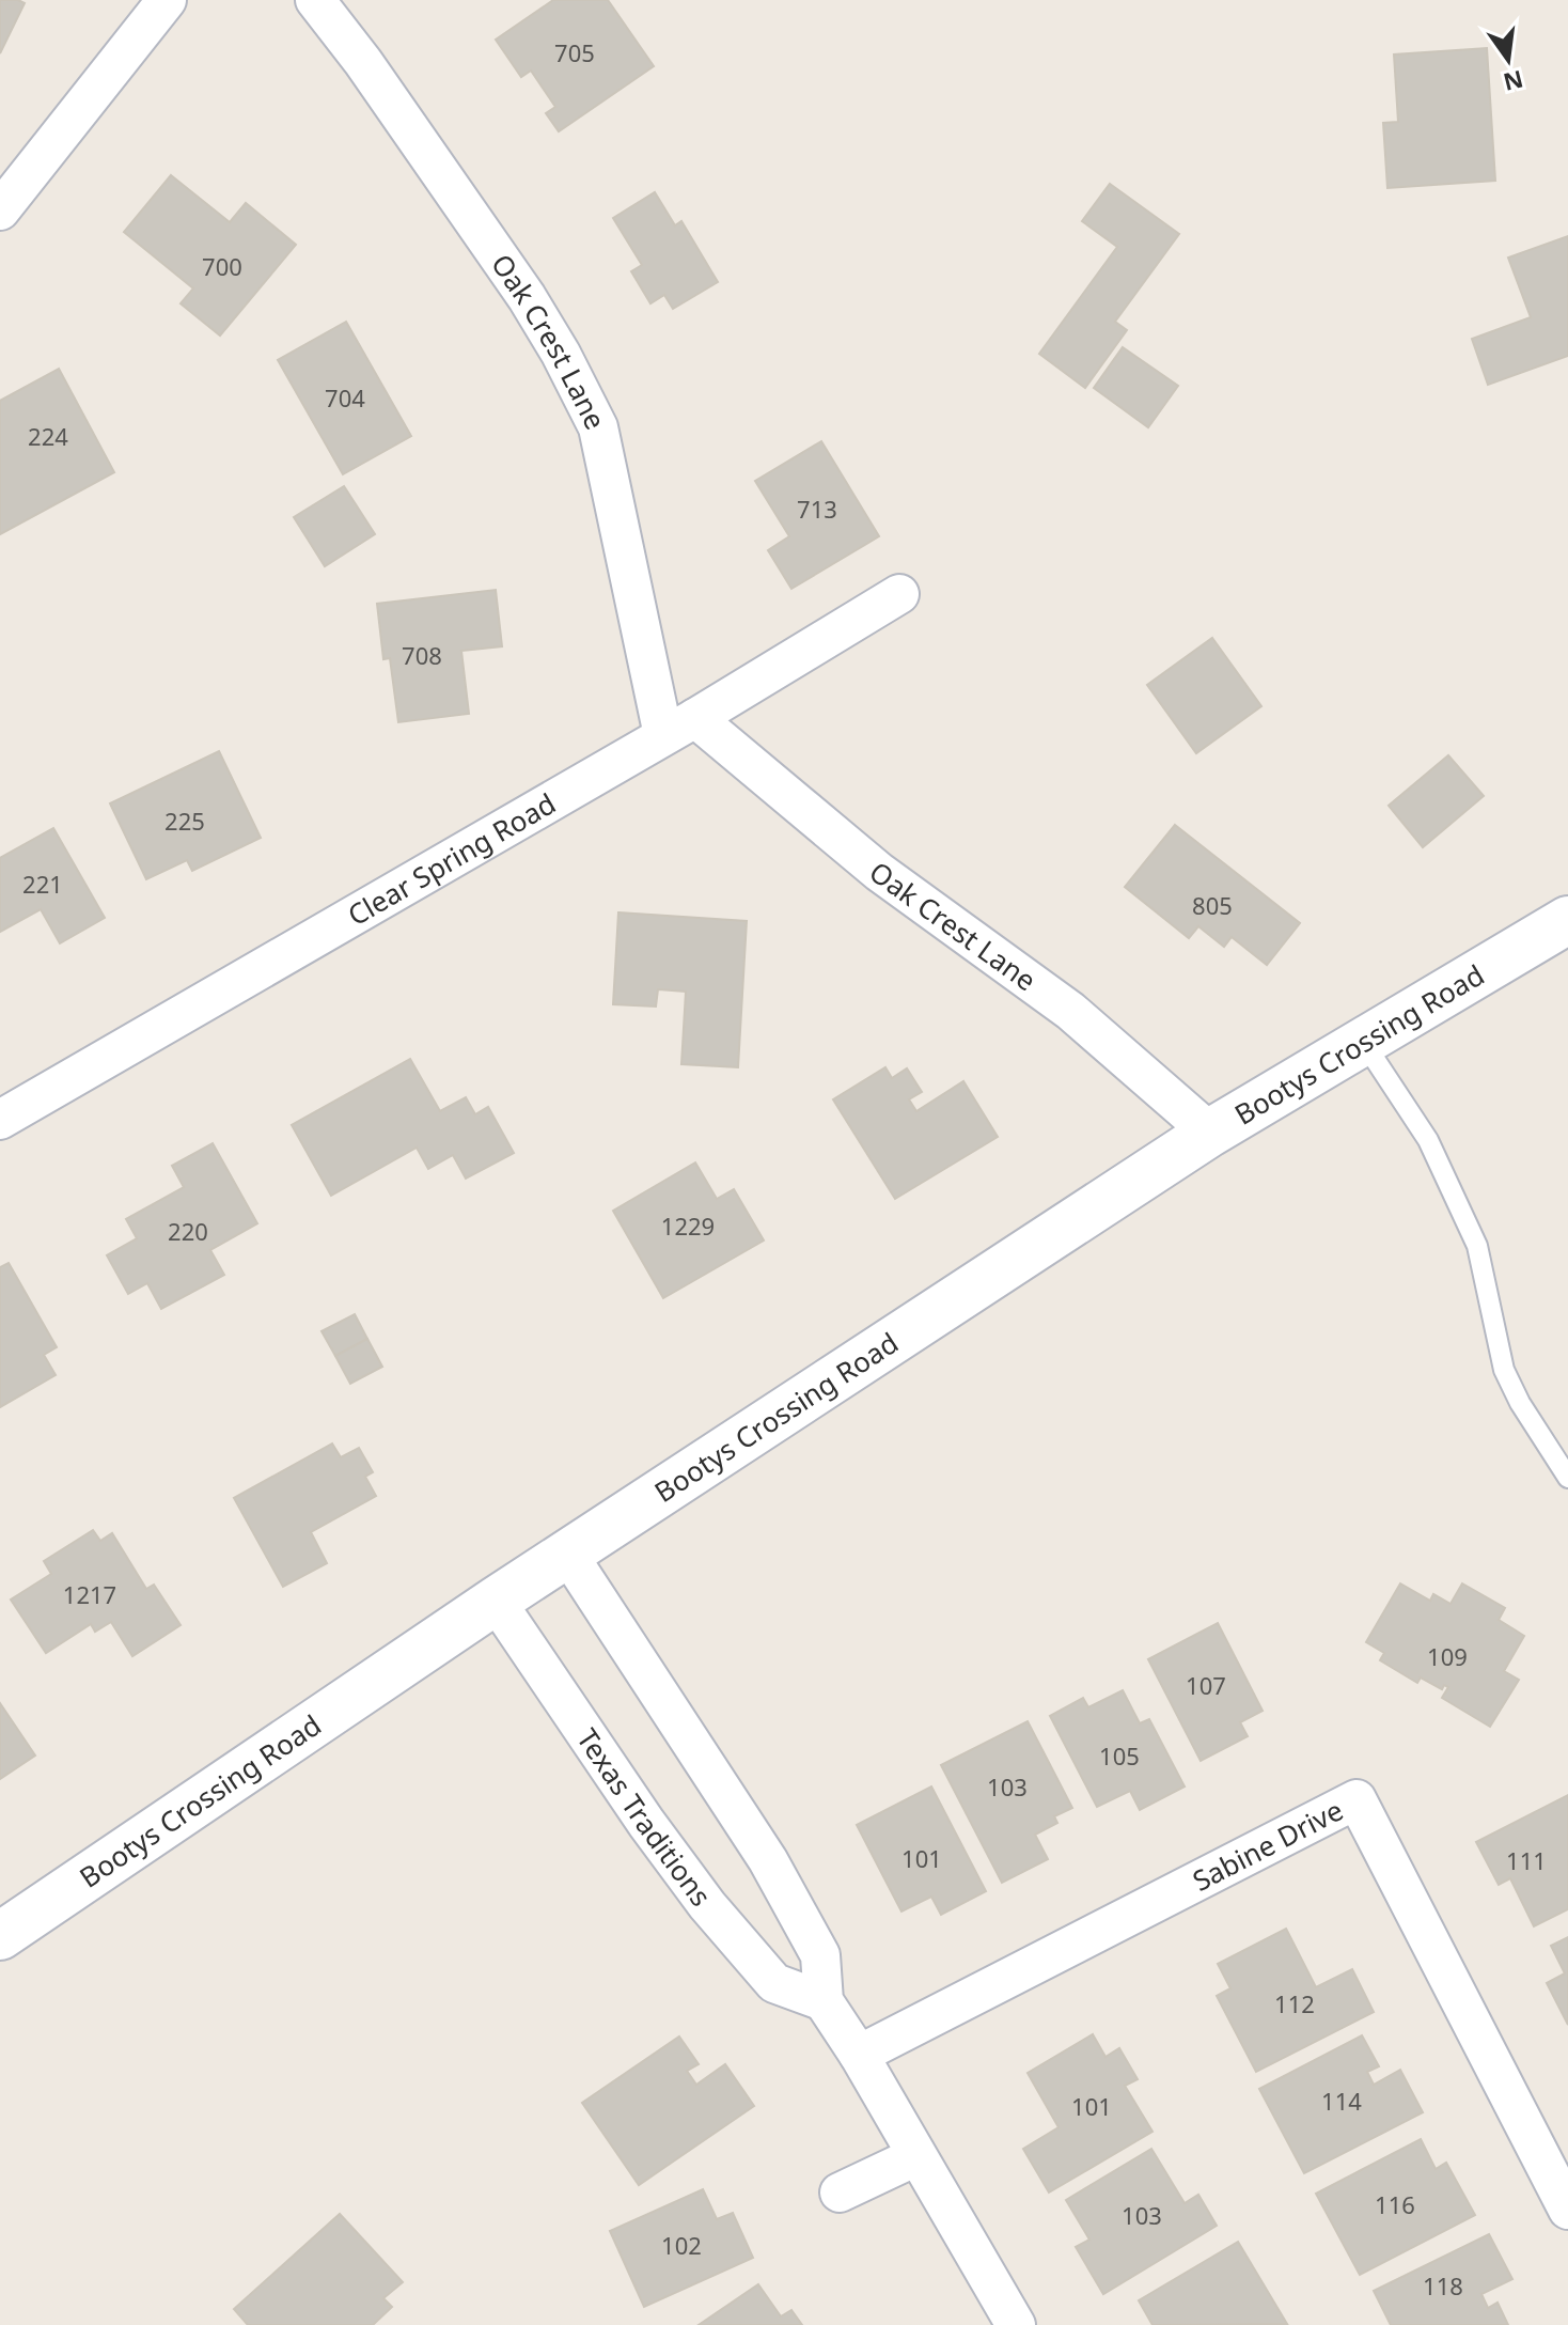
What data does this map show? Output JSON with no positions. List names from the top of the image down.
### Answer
{
  "streets": {
    "street": [
      "Oak Crest Lane",
      "Clear Spring Road",
      "Bootys Crossing Road",
      "Texas Traditions",
      "Sabine Drive"
    ]
  },
  "crossings": [
    ["Oak Crest Lane", "Clear Spring Road"],
    ["Oak Crest Lane", "Bootys Crossing Road"],
    ["Bootys Crossing Road", "Texas Traditions"]
  ],
  "house_numbers": [
    "705",
    "700",
    "704",
    "224",
    "713",
    "708",
    "225",
    "221",
    "805",
    "1229",
    "220",
    "1217",
    "109",
    "107",
    "105",
    "103",
    "101",
    "111",
    "112",
    "114",
    "101",
    "116",
    "103",
    "102",
    "118"
  ],
  "north": "bottom"
}
